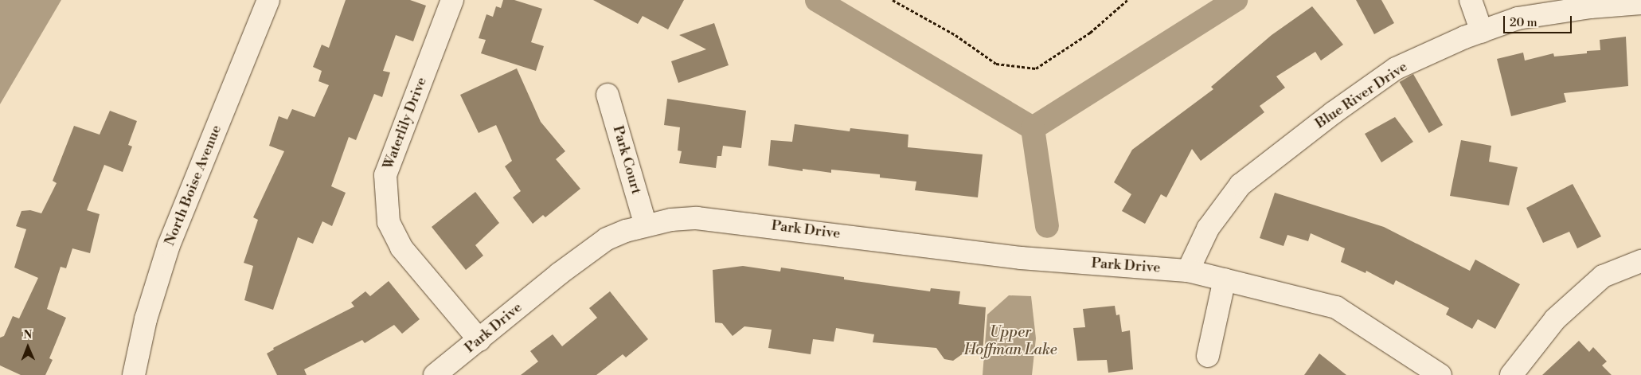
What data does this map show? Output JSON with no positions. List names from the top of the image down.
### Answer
{
  "streets": {
    "street": [
      "Blue River Drive",
      "Waterlily Drive",
      "Park Court",
      "North Boise Avenue",
      "Park Drive"
    ]
  },
  "crossings": [
    ["Blue River Drive", "Park Drive"],
    ["Waterlily Drive", "Park Drive"],
    ["Park Court", "Park Drive"]
  ],
  "water": ["Upper Hoffman Lake"],
  "scale_bar": "20 m",
  "north": "top"
}
